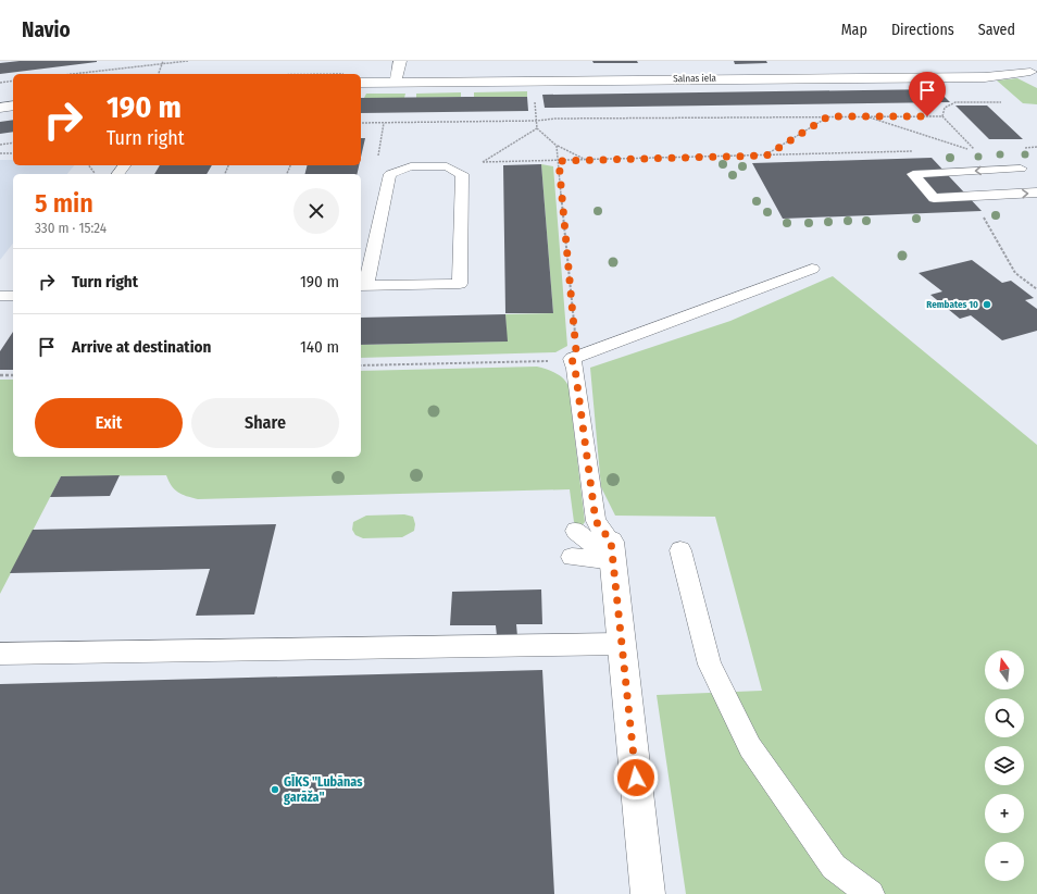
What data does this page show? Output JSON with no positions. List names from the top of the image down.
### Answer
{
  "streets": {
    "street": ["Salnas iela"]
  },
  "places": ["Rembates 10", "GĪKS \"Lubānas garāža\""],
  "north": "top",
  "page": {
    "header": "Navio",
    "nav": ["Map", "Directions", "Saved"],
    "turn": ["190 m", "Turn right"],
    "heading": ["5 min", "330 m · 15:24"],
    "list": [
      {
        "name": "Turn right",
        "value": "190 m"
      },
      {
        "name": "Arrive at destination",
        "value": "140 m"
      }
    ],
    "buttons": ["Exit", "Share"],
    "map_buttons": ["+", "−"]
  }
}
